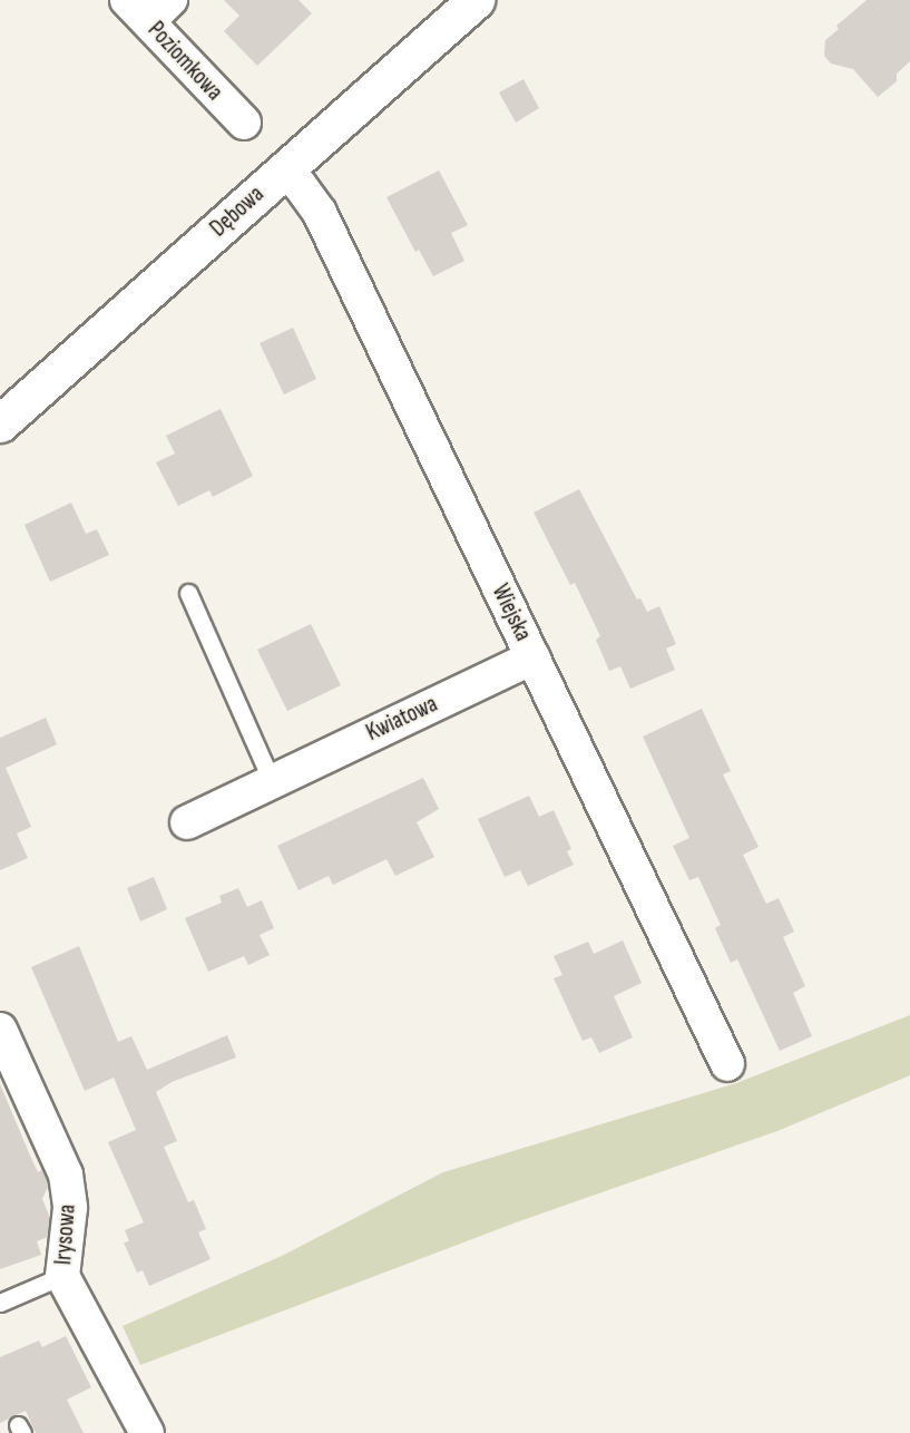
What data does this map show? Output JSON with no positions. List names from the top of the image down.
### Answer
{
  "streets": {
    "street": [
      "Poziomkowa",
      "Dębowa",
      "Wiejska",
      "Kwiatowa",
      "Irysowa"
    ]
  },
  "crossings": [
    ["Dębowa", "Wiejska"],
    ["Wiejska", "Kwiatowa"]
  ]
}
